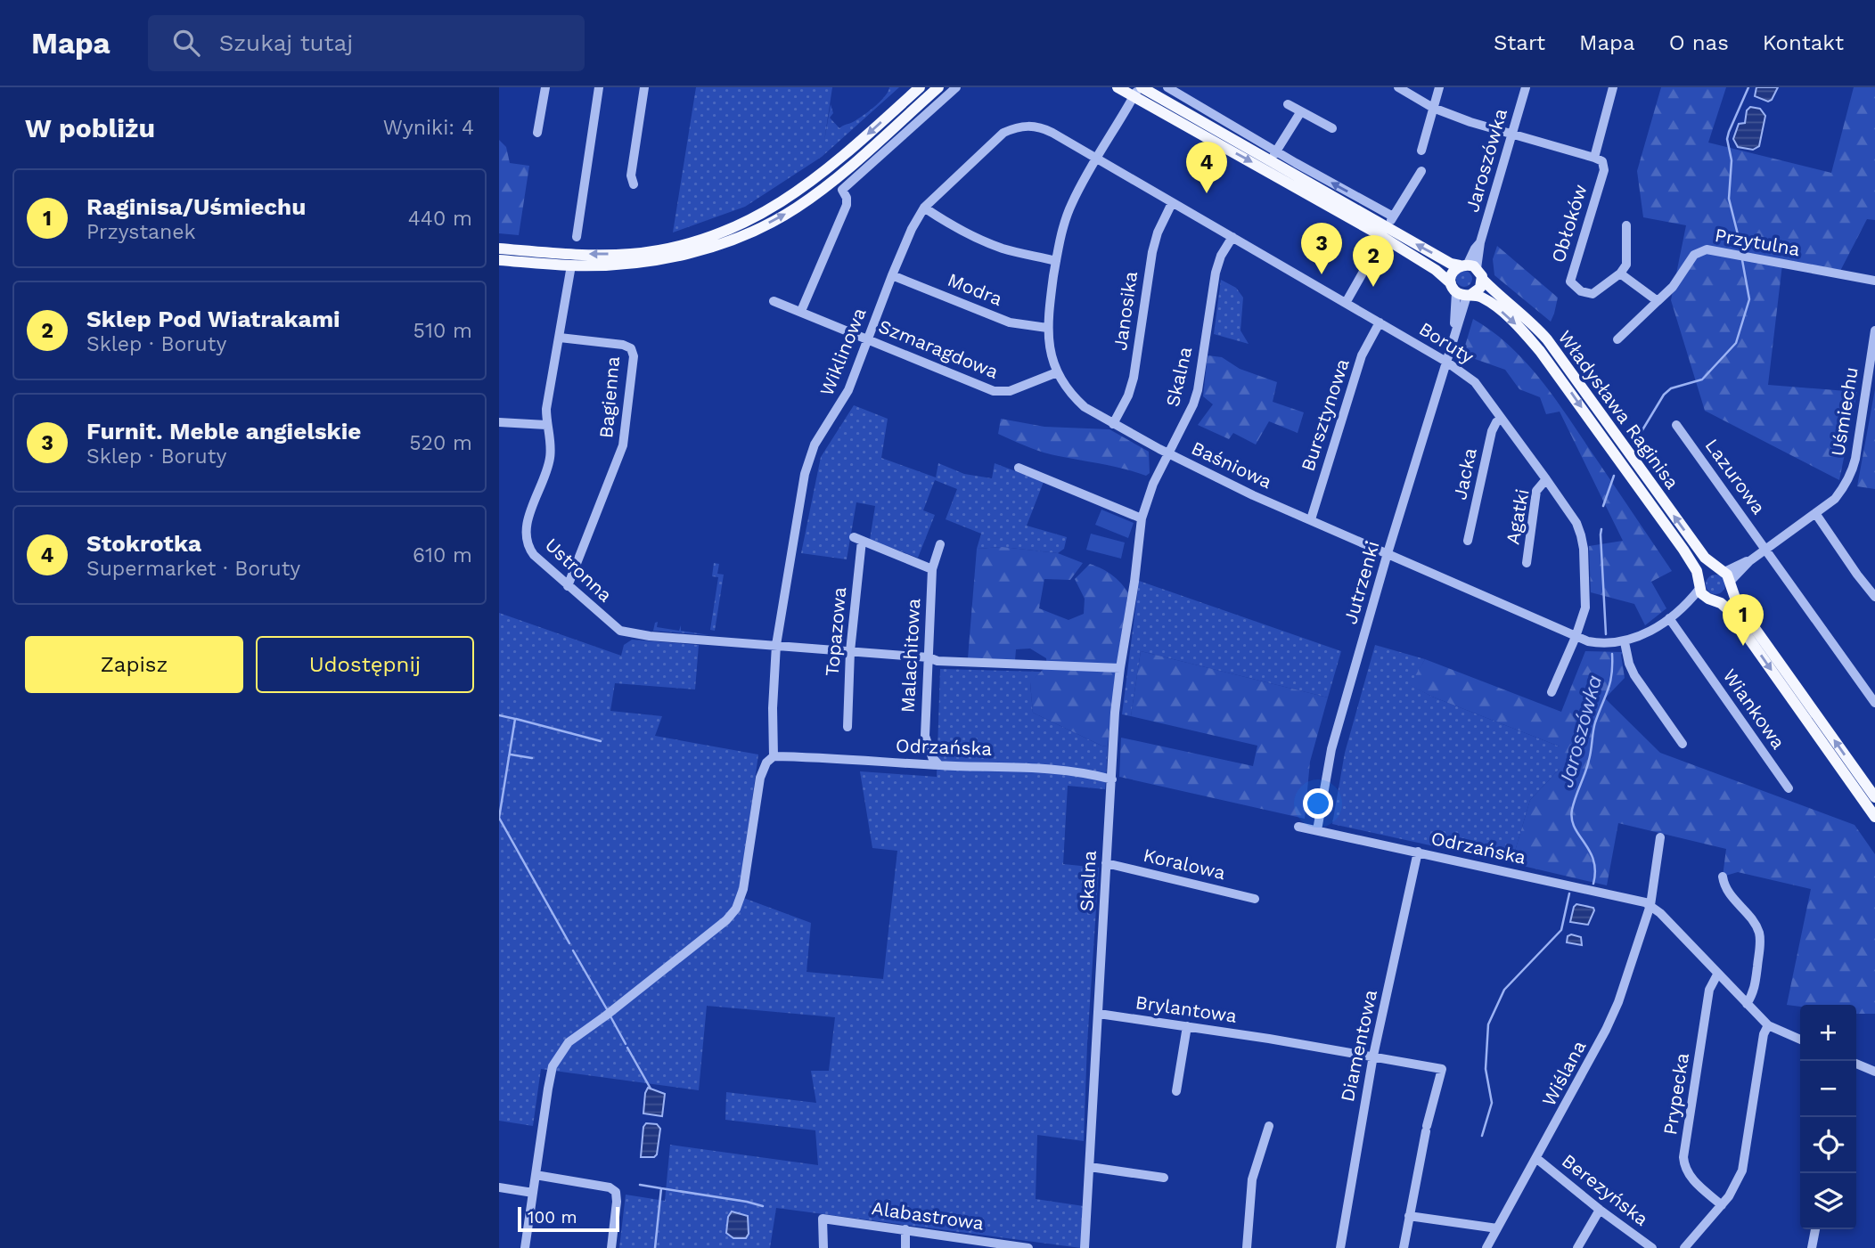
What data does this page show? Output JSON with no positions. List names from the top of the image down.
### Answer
{
  "streets": {
    "main road": ["Władysława Raginisa"],
    "street": [
      "Jaroszówka",
      "Obłoków",
      "Przytulna",
      "Modra",
      "Janosika",
      "Boruty",
      "Szmaragdowa",
      "Wiklinowa",
      "Skalna",
      "Bagienna",
      "Uśmiechu",
      "Bursztynowa",
      "Baśniowa",
      "Jacka",
      "Lazurowa",
      "Agatki",
      "Ustronna",
      "Jutrzenki",
      "Topazowa",
      "Malachitowa",
      "Wiankowa",
      "Odrzańska",
      "Koralowa",
      "Brylantowa",
      "Diamentowa",
      "Wiślana",
      "Prypecka",
      "Berezyńska",
      "Alabastrowa"
    ]
  },
  "crossings": [
    ["Jaroszówka", "Władysława Raginisa"],
    ["Modra", "Wiklinowa"],
    ["Modra", "Baśniowa"],
    ["Janosika", "Boruty"],
    ["Janosika", "Baśniowa"],
    ["Boruty", "Wiklinowa"],
    ["Boruty", "Skalna"],
    ["Boruty", "Bursztynowa"],
    ["Boruty", "Baśniowa"],
    ["Boruty", "Jacka"],
    ["Boruty", "Agatki"],
    ["Boruty", "Jutrzenki"],
    ["Szmaragdowa", "Wiklinowa"],
    ["Szmaragdowa", "Baśniowa"],
    ["Wiklinowa", "Baśniowa"],
    ["Wiklinowa", "Ustronna"],
    ["Wiklinowa", "Odrzańska"],
    ["Skalna", "Baśniowa"],
    ["Skalna", "Ustronna"],
    ["Skalna", "Odrzańska"],
    ["Skalna", "Koralowa"],
    ["Skalna", "Brylantowa"],
    ["Bagienna", "Ustronna"],
    ["Władysława Raginisa", "Uśmiechu"],
    ["Władysława Raginisa", "Baśniowa"],
    ["Władysława Raginisa", "Jutrzenki"],
    ["Uśmiechu", "Baśniowa"],
    ["Uśmiechu", "Lazurowa"],
    ["Bursztynowa", "Baśniowa"],
    ["Baśniowa", "Jutrzenki"],
    ["Baśniowa", "Wiankowa"],
    ["Ustronna", "Topazowa"],
    ["Ustronna", "Malachitowa"],
    ["Jutrzenki", "Odrzańska"],
    ["Topazowa", "Malachitowa"],
    ["Malachitowa", "Odrzańska"],
    ["Odrzańska", "Diamentowa"],
    ["Odrzańska", "Wiślana"],
    ["Odrzańska", "Prypecka"],
    ["Brylantowa", "Diamentowa"],
    ["Wiślana", "Berezyńska"]
  ],
  "water": ["Jaroszówka"],
  "scale_bar": "100 m",
  "page": {
    "header": "Mapa",
    "search": "Szukaj tutaj",
    "nav": [
      "Start",
      "Mapa",
      "O nas",
      "Kontakt"
    ],
    "heading": ["W pobliżu", "Wyniki: 4"],
    "pins": [
      "4",
      "3",
      "2",
      "1"
    ],
    "list": [
      {
        "mark": "1",
        "name": "Raginisa/Uśmiechu",
        "note": "Przystanek",
        "value": "440 m"
      },
      {
        "mark": "2",
        "name": "Sklep Pod Wiatrakami",
        "note": "Sklep · Boruty",
        "value": "510 m"
      },
      {
        "mark": "3",
        "name": "Furnit. Meble angielskie",
        "note": "Sklep · Boruty",
        "value": "520 m"
      },
      {
        "mark": "4",
        "name": "Stokrotka",
        "note": "Supermarket · Boruty",
        "value": "610 m"
      }
    ],
    "buttons": ["Zapisz", "Udostępnij"],
    "map_buttons": ["+", "−"],
    "scale": "100 m"
  }
}
